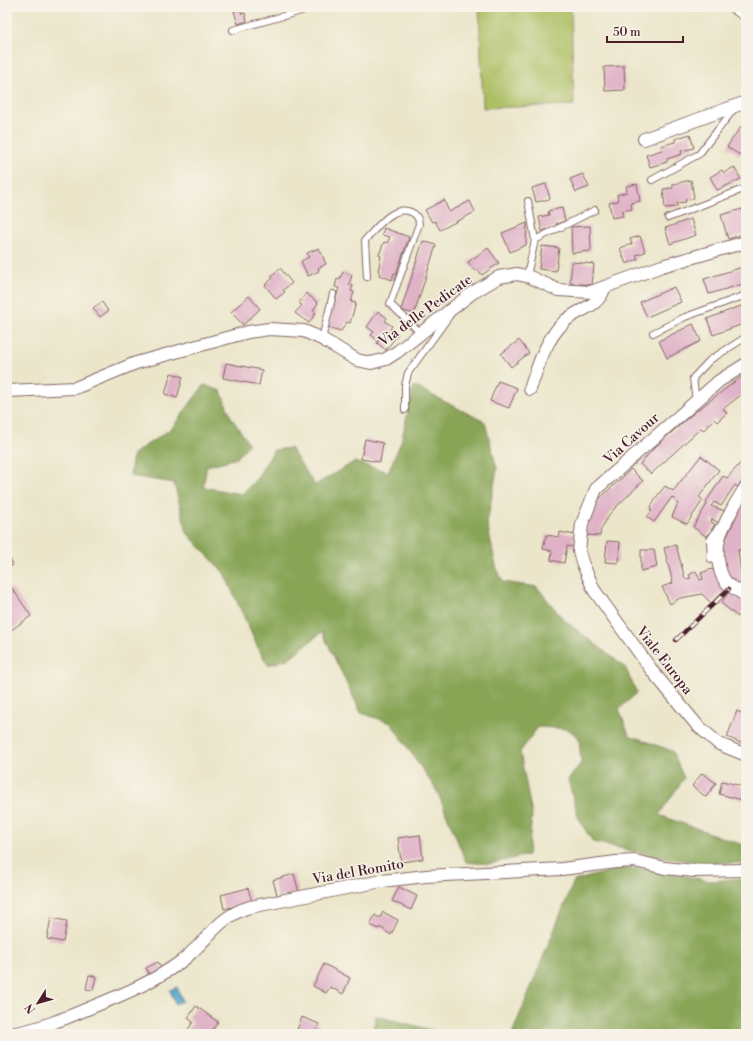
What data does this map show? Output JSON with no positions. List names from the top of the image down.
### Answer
{
  "streets": {
    "street": [
      "Via delle Pedicate",
      "Via Cavour",
      "Viale Europa",
      "Via del Romito"
    ]
  },
  "crossings": [
    ["Via Cavour", "Viale Europa"]
  ],
  "scale_bar": "50 m",
  "north": "bottom left"
}
